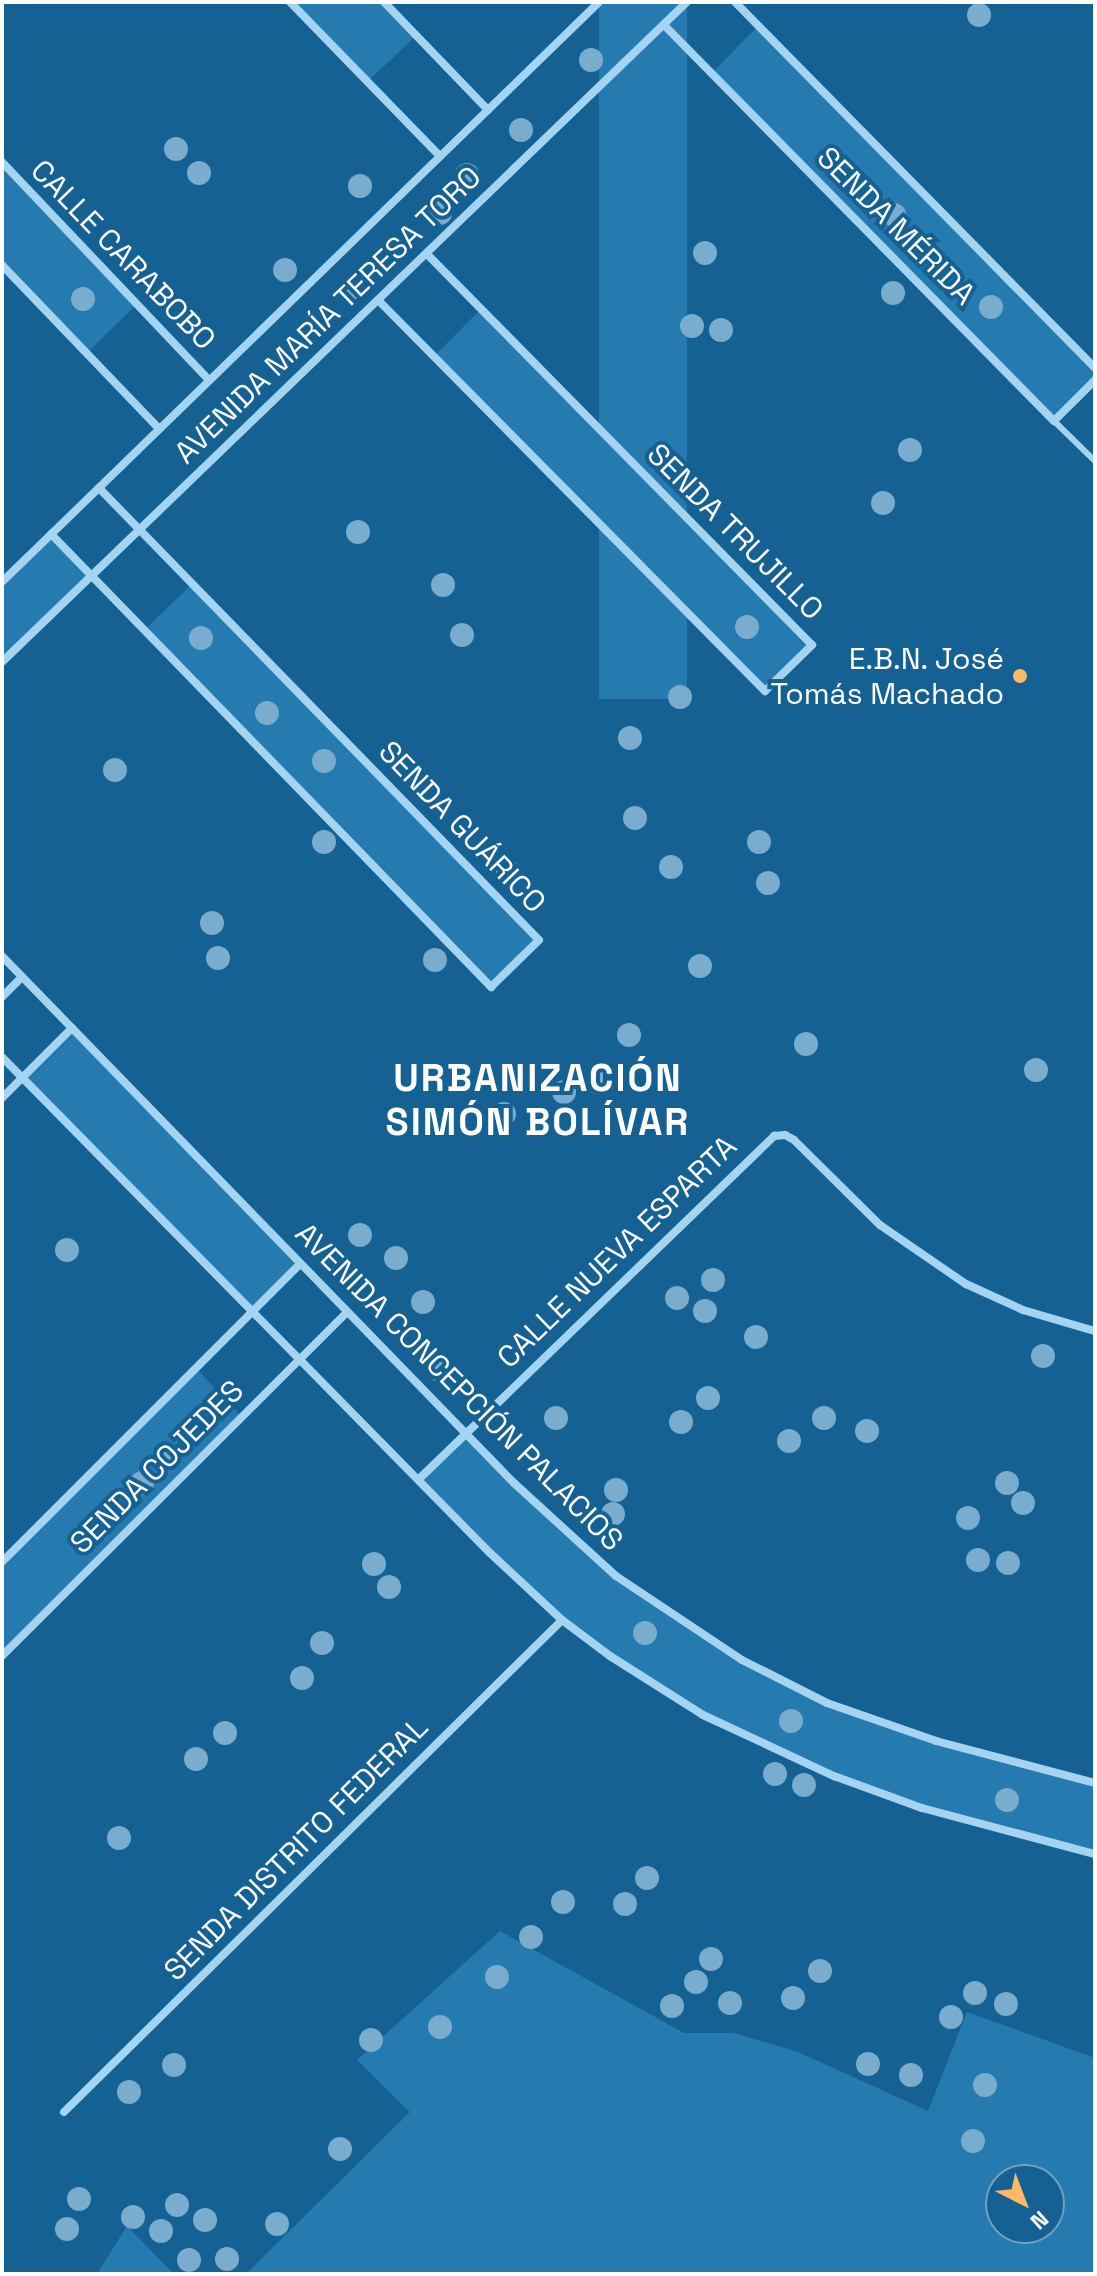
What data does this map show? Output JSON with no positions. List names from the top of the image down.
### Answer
{
  "streets": {
    "street": [
      "SENDA MÉRIDA",
      "CALLE CARABOBO",
      "AVENIDA MARÍA TERESA TORO",
      "SENDA TRUJILLO",
      "SENDA GUÁRICO",
      "CALLE NUEVA ESPARTA",
      "AVENIDA CONCEPCIÓN PALACIOS",
      "SENDA COJEDES",
      "SENDA DISTRITO FEDERAL"
    ]
  },
  "crossings": [
    ["SENDA MÉRIDA", "AVENIDA MARÍA TERESA TORO"],
    ["CALLE CARABOBO", "AVENIDA MARÍA TERESA TORO"],
    ["AVENIDA MARÍA TERESA TORO", "SENDA TRUJILLO"],
    ["AVENIDA MARÍA TERESA TORO", "SENDA GUÁRICO"],
    ["CALLE NUEVA ESPARTA", "AVENIDA CONCEPCIÓN PALACIOS"],
    ["AVENIDA CONCEPCIÓN PALACIOS", "SENDA COJEDES"]
  ],
  "districts": ["URBANIZACIÓN SIMÓN BOLÍVAR"],
  "places": ["E.B.N. José Tomás Machado"],
  "north": "bottom right"
}
